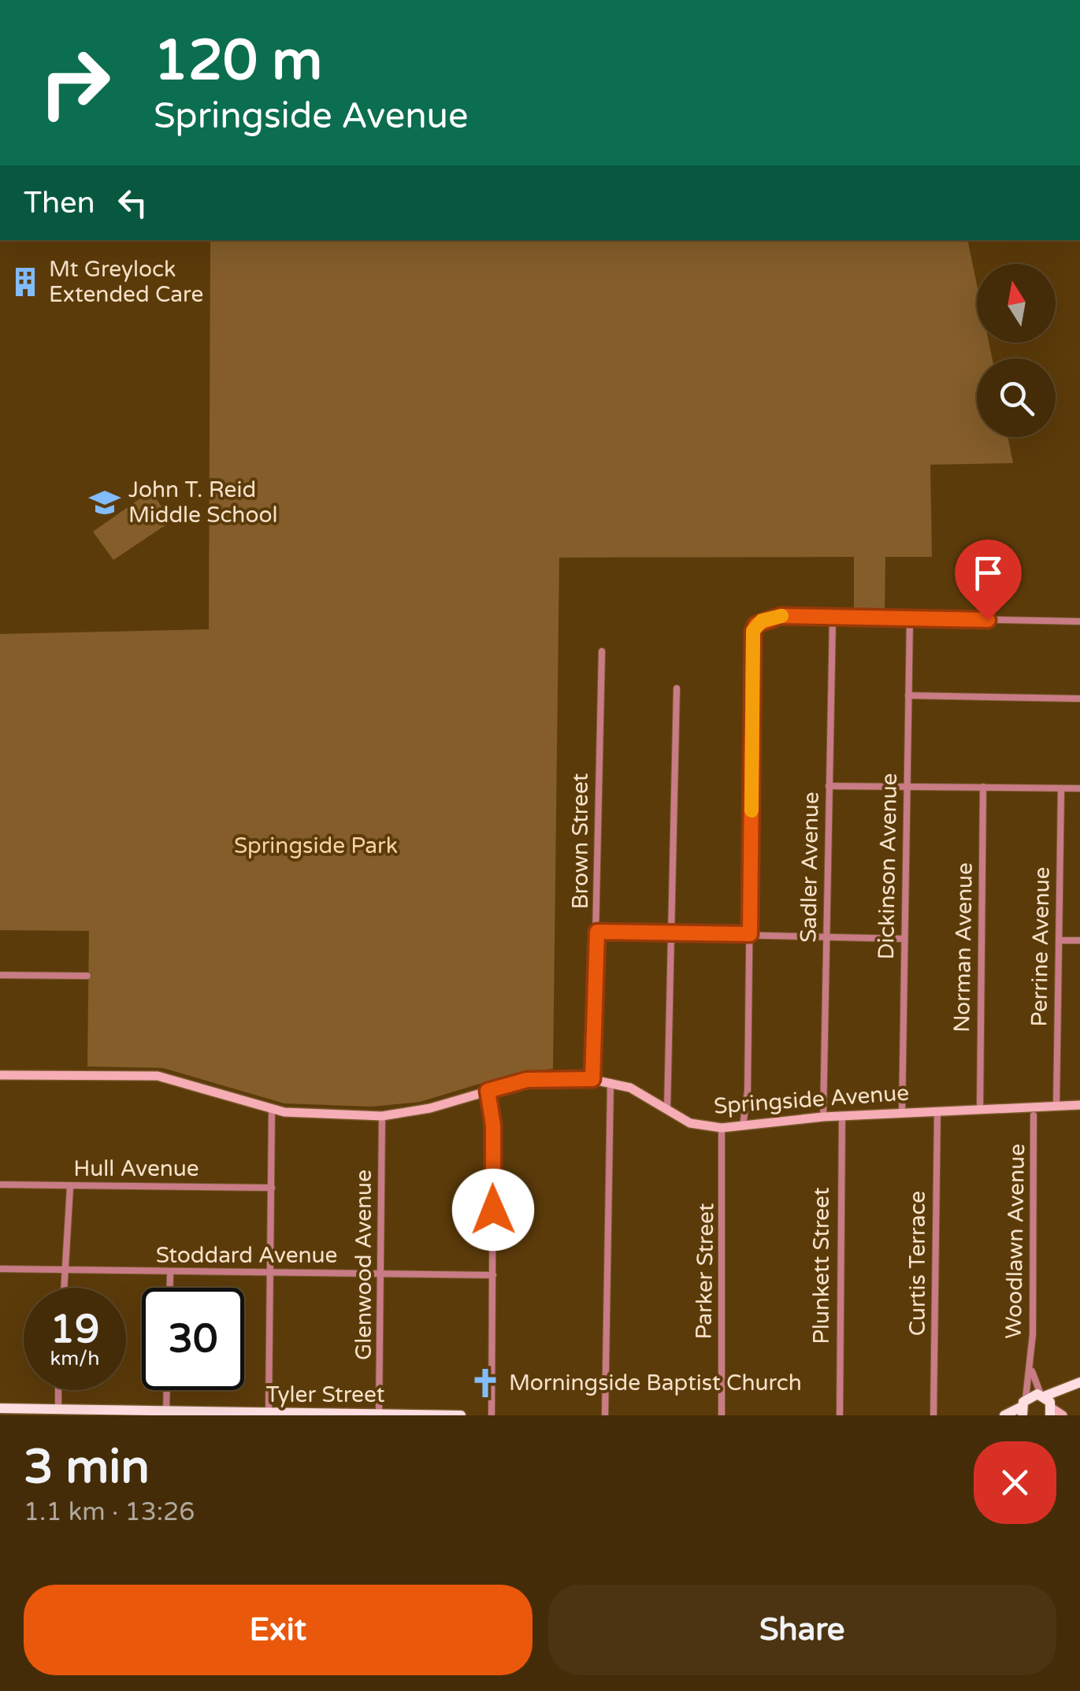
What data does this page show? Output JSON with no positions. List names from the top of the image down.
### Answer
{
  "streets": {
    "main road": ["Tyler Street"],
    "street": [
      "Brown Street",
      "Dickinson Avenue",
      "Sadler Avenue",
      "Perrine Avenue",
      "Norman Avenue",
      "Springside Avenue",
      "Hull Avenue",
      "Woodlawn Avenue",
      "Stoddard Avenue",
      "Curtis Terrace",
      "Glenwood Avenue",
      "Plunkett Street",
      "Parker Street"
    ]
  },
  "crossings": [
    ["Brown Street", "Springside Avenue"],
    ["Dickinson Avenue", "Springside Avenue"],
    ["Sadler Avenue", "Springside Avenue"],
    ["Perrine Avenue", "Springside Avenue"],
    ["Norman Avenue", "Springside Avenue"],
    ["Springside Avenue", "Curtis Terrace"],
    ["Springside Avenue", "Glenwood Avenue"],
    ["Springside Avenue", "Plunkett Street"],
    ["Springside Avenue", "Parker Street"],
    ["Stoddard Avenue", "Glenwood Avenue"],
    ["Glenwood Avenue", "Tyler Street"]
  ],
  "parks": ["Springside Park"],
  "places": {
    "building": ["Mt Greylock Extended Care"],
    "school or university": ["John T. Reid Middle School"],
    "church": ["Morningside Baptist Church"]
  },
  "north": "top",
  "page": {
    "turn": ["120 m", "Springside Avenue"],
    "then": "Then",
    "speed": "19 km/h",
    "limit": "30",
    "heading": ["3 min", "1.1 km · 13:26"],
    "buttons": ["Exit", "Share"]
  }
}
